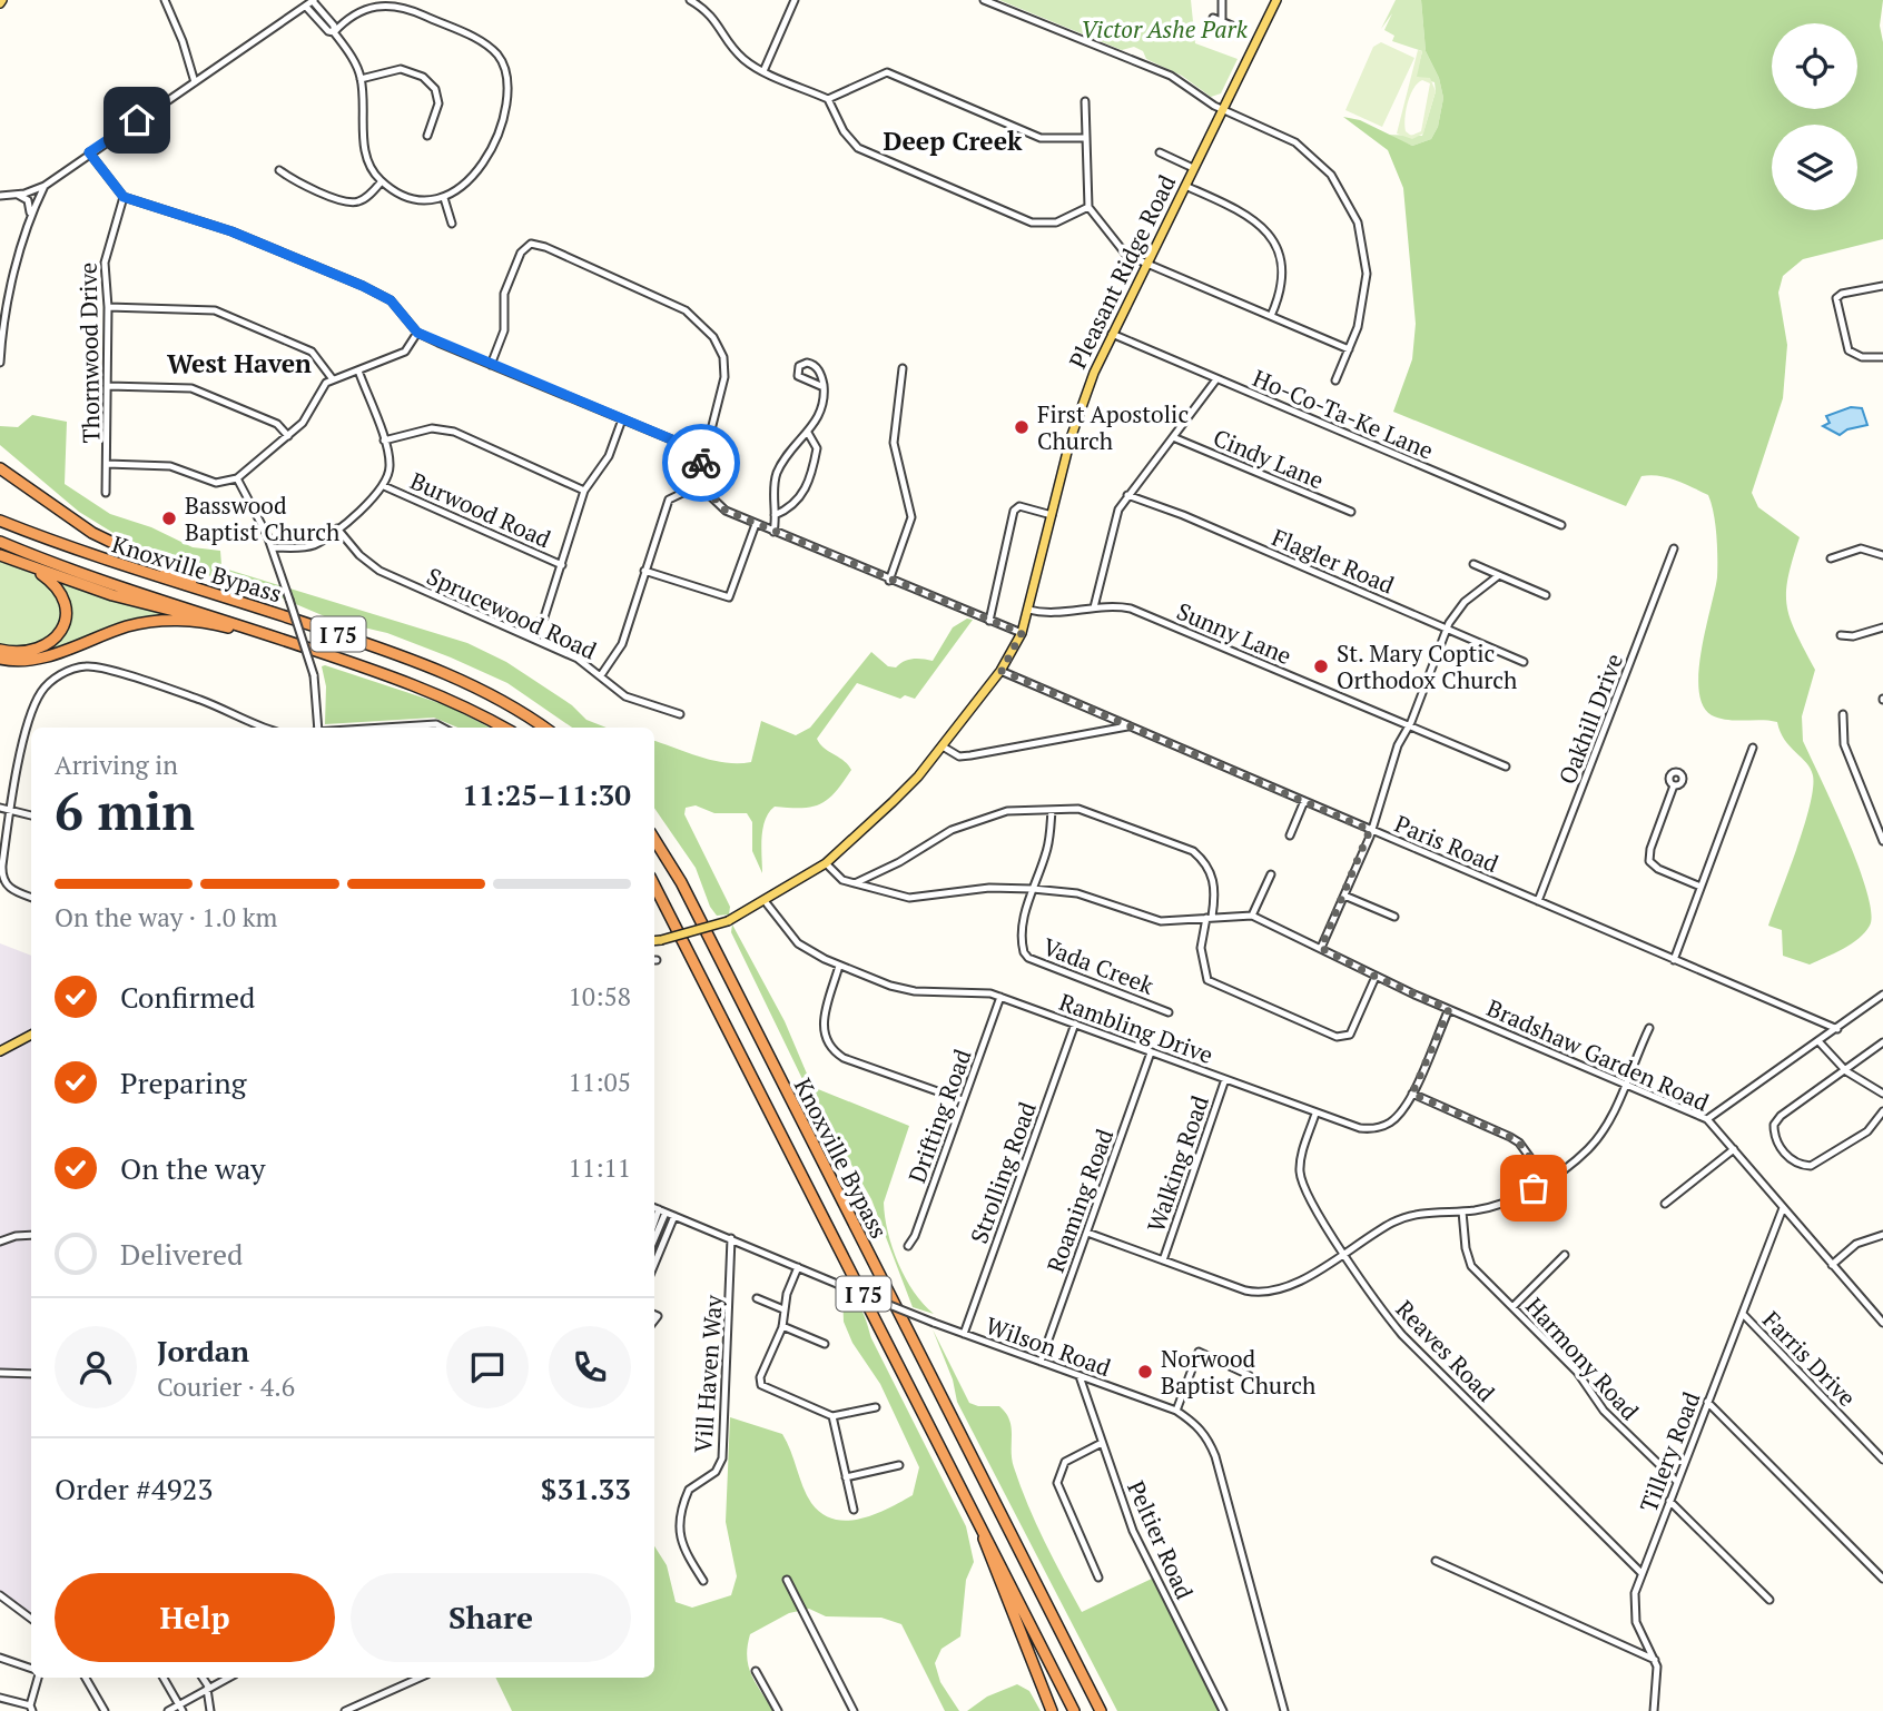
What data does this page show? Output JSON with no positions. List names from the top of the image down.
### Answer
{
  "streets": {
    "highway": ["Knoxville Bypass", "I 75"],
    "main road": ["Pleasant Ridge Road"],
    "street": [
      "Thornwood Drive",
      "Ho-Co-Ta-Ke Lane",
      "Cindy Lane",
      "Burwood Road",
      "Flagler Road",
      "Sprucewood Road",
      "Sunny Lane",
      "Oakhill Drive",
      "Paris Road",
      "Vada Creek",
      "Rambling Drive",
      "Bradshaw Garden Road",
      "Drifting Road",
      "Walking Road",
      "Strolling Road",
      "Roaming Road",
      "Wilson Road",
      "Reaves Road",
      "Harmony Road",
      "Farris Drive",
      "Vill Haven Way",
      "Tillery Road",
      "Peltier Road"
    ]
  },
  "crossings": [
    ["Pleasant Ridge Road", "Ho-Co-Ta-Ke Lane"],
    ["Pleasant Ridge Road", "Sunny Lane"],
    ["Pleasant Ridge Road", "Paris Road"],
    ["Pleasant Ridge Road", "Rambling Drive"],
    ["Pleasant Ridge Road", "Bradshaw Garden Road"],
    ["Oakhill Drive", "Paris Road"],
    ["Vada Creek", "Bradshaw Garden Road"],
    ["Rambling Drive", "Bradshaw Garden Road"],
    ["Rambling Drive", "Drifting Road"],
    ["Rambling Drive", "Walking Road"],
    ["Rambling Drive", "Strolling Road"],
    ["Rambling Drive", "Roaming Road"],
    ["Rambling Drive", "Reaves Road"],
    ["Bradshaw Garden Road", "Tillery Road"],
    ["Strolling Road", "Wilson Road"],
    ["Roaming Road", "Wilson Road"],
    ["Wilson Road", "Vill Haven Way"],
    ["Wilson Road", "Peltier Road"],
    ["Reaves Road", "Tillery Road"],
    ["Harmony Road", "Tillery Road"],
    ["Farris Drive", "Tillery Road"]
  ],
  "districts": ["Deep Creek", "West Haven"],
  "parks": ["Victor Ashe Park"],
  "places": [
    "First Apostolic Church",
    "Basswood Baptist Church",
    "St. Mary Coptic Orthodox Church",
    "Norwood Baptist Church"
  ],
  "page": {
    "heading": ["6 min", "Arriving in", "11:25–11:30"],
    "panel": [
      "Jordan",
      "Courier · 4.6",
      "Order #4923",
      "$31.33"
    ],
    "bar": "On the way · 1.0 km",
    "list": [
      ["Confirmed", "10:58"],
      ["Preparing", "11:05"],
      ["On the way", "11:11"],
      "Delivered"
    ],
    "buttons": ["Help", "Share"]
  }
}
